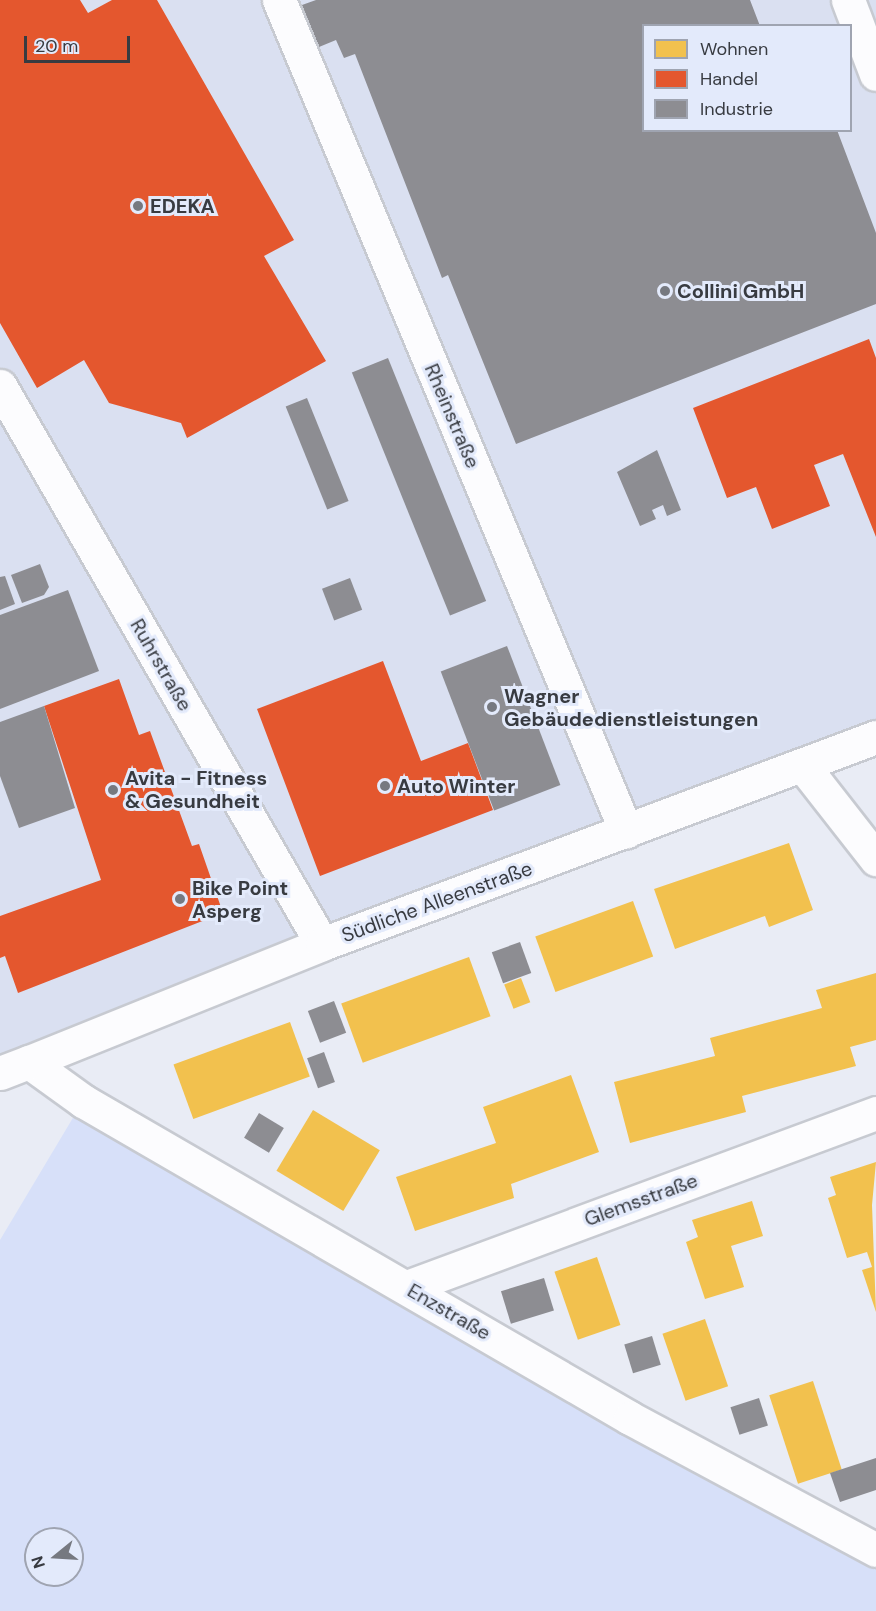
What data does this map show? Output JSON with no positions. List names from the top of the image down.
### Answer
{
  "streets": {
    "street": [
      "Rheinstraße",
      "Ruhrstraße",
      "Südliche Alleenstraße",
      "Glemsstraße",
      "Enzstraße"
    ]
  },
  "crossings": [
    ["Rheinstraße", "Südliche Alleenstraße"],
    ["Ruhrstraße", "Südliche Alleenstraße"],
    ["Südliche Alleenstraße", "Enzstraße"],
    ["Glemsstraße", "Enzstraße"]
  ],
  "places": [
    "EDEKA",
    "Collini GmbH",
    "Wagner Gebäudedienstleistungen",
    "Auto Winter",
    "Avita - Fitness & Gesundheit",
    "Bike Point Asperg"
  ],
  "legend": ["Wohnen", "Handel", "Industrie"],
  "scale_bar": "20 m",
  "north": "left"
}
